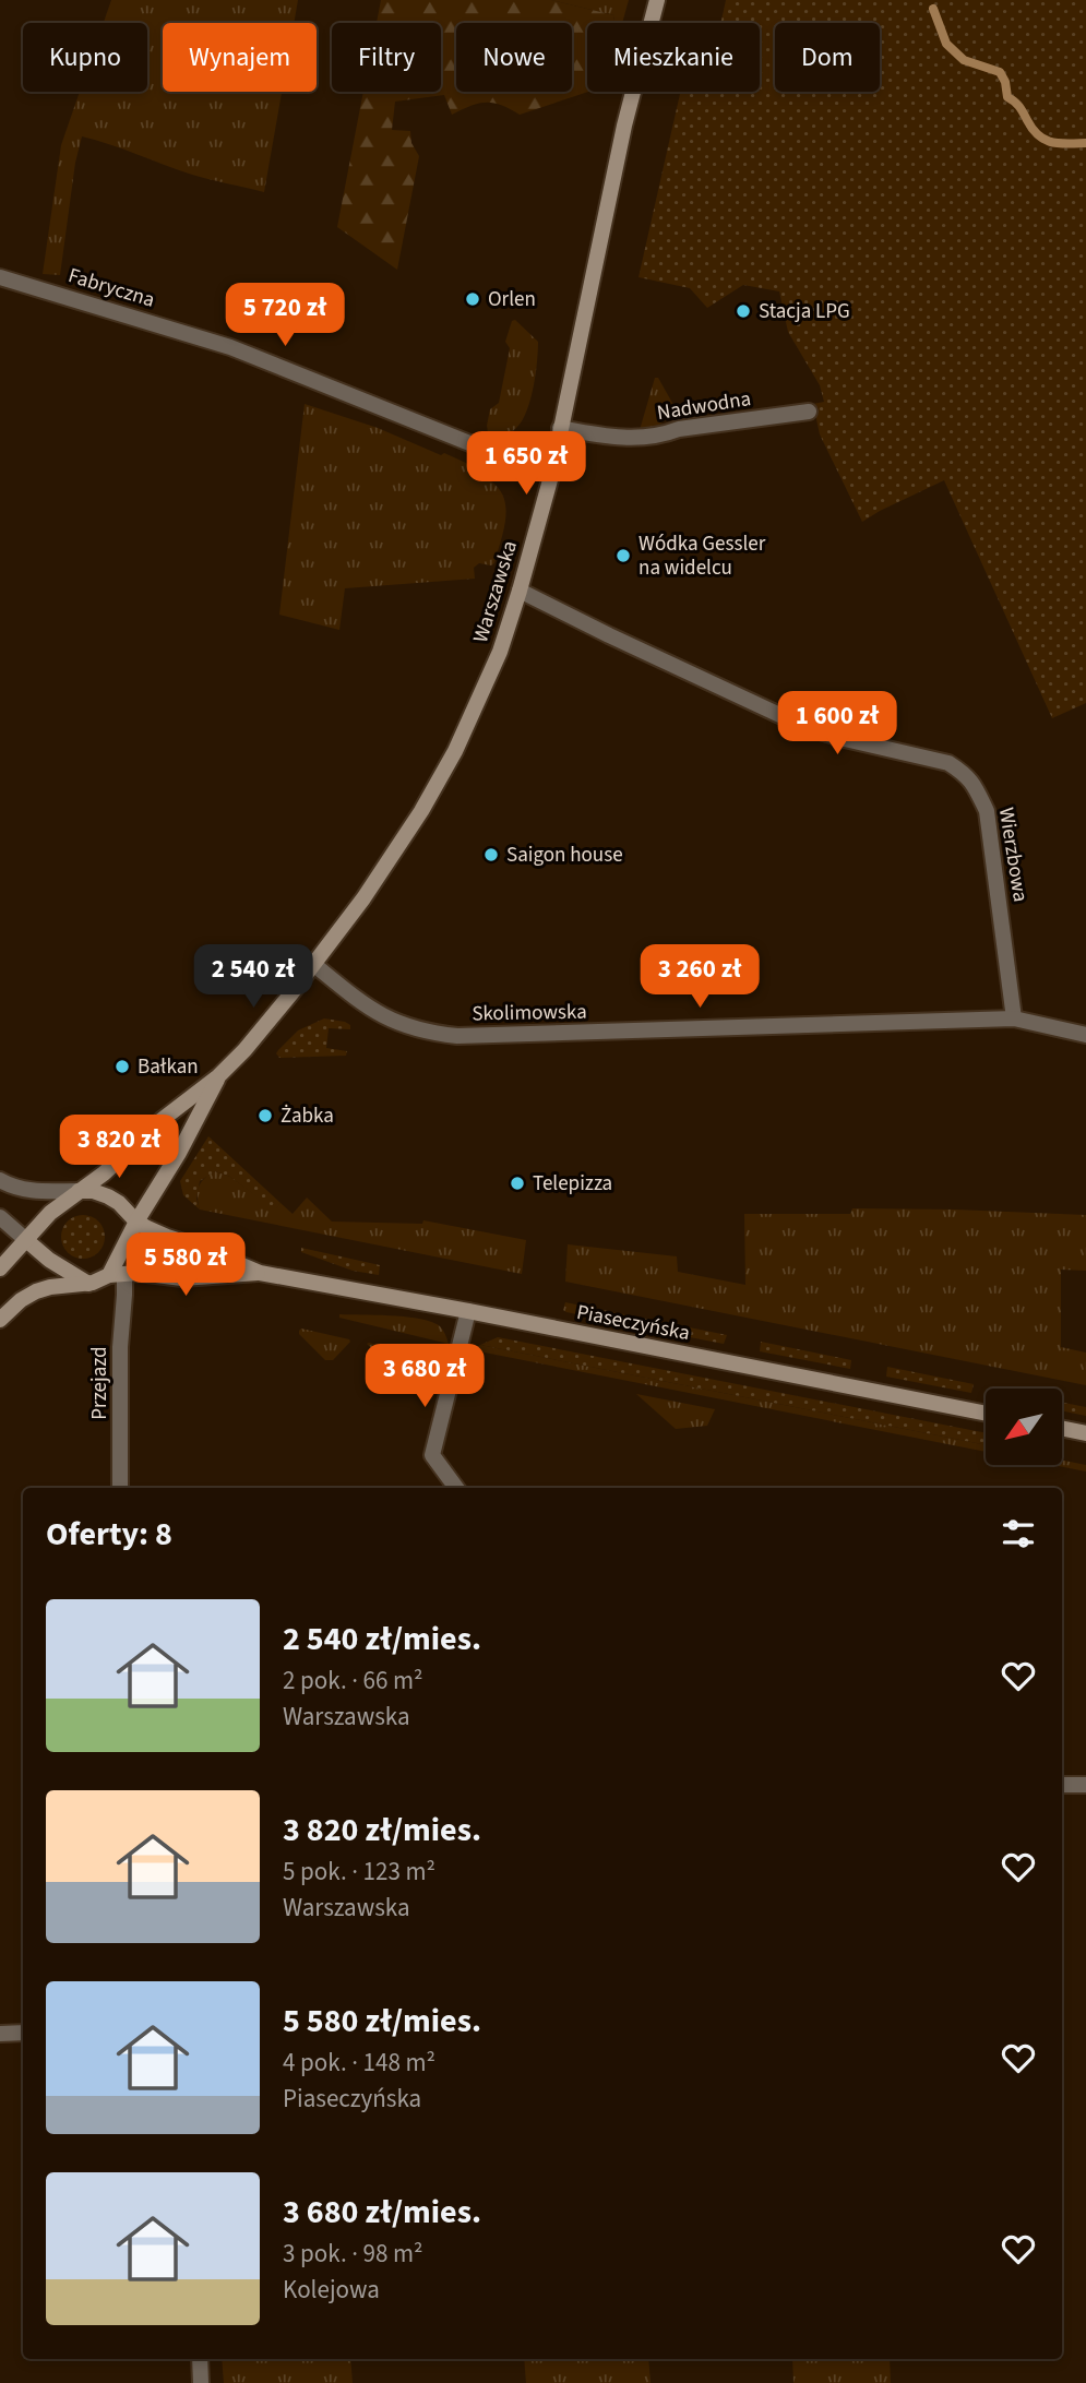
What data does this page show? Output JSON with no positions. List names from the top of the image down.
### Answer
{
  "streets": {
    "main road": ["Warszawska", "Piaseczyńska"],
    "street": [
      "Fabryczna",
      "Nadwodna",
      "Wierzbowa",
      "Skolimowska",
      "Przejazd"
    ]
  },
  "crossings": [
    ["Fabryczna", "Warszawska"],
    ["Nadwodna", "Warszawska"],
    ["Warszawska", "Wierzbowa"],
    ["Warszawska", "Skolimowska"],
    ["Warszawska", "Piaseczyńska"],
    ["Warszawska", "Przejazd"],
    ["Wierzbowa", "Skolimowska"],
    ["Piaseczyńska", "Przejazd"]
  ],
  "places": [
    "Orlen",
    "Stacja LPG",
    "Wódka Gessler na widelcu",
    "Saigon house",
    "Bałkan",
    "Żabka",
    "Telepizza"
  ],
  "north": "bottom left",
  "page": {
    "chip": [
      "Kupno",
      "Wynajem",
      "Filtry",
      "Nowe",
      "Mieszkanie",
      "Dom"
    ],
    "price": [
      "5 720 zł",
      "1 650 zł",
      "1 600 zł",
      "2 540 zł",
      "3 260 zł",
      "3 820 zł",
      "5 580 zł",
      "3 680 zł"
    ],
    "heading": "Oferty: 8",
    "list": [
      {
        "name": "2 540 zł/mies.",
        "note": "2 pok. · 66 m² · Warszawska"
      },
      {
        "name": "3 820 zł/mies.",
        "note": "5 pok. · 123 m² · Warszawska"
      },
      {
        "name": "5 580 zł/mies.",
        "note": "4 pok. · 148 m² · Piaseczyńska"
      },
      {
        "name": "3 680 zł/mies.",
        "note": "3 pok. · 98 m² · Kolejowa"
      }
    ]
  }
}
